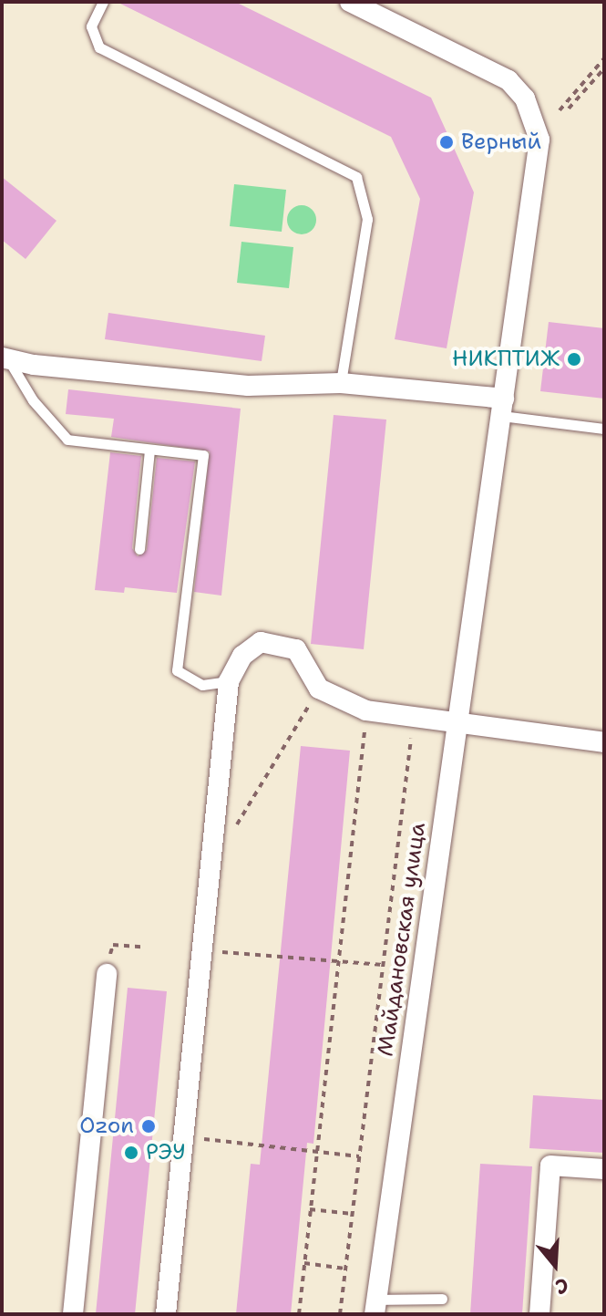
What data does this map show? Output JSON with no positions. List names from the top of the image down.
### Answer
{
  "streets": {
    "street": ["Майдановская улица"]
  },
  "places": [
    "Верный",
    "НИКПТИЖ",
    "Ozon",
    "РЭУ"
  ],
  "north": "bottom"
}
